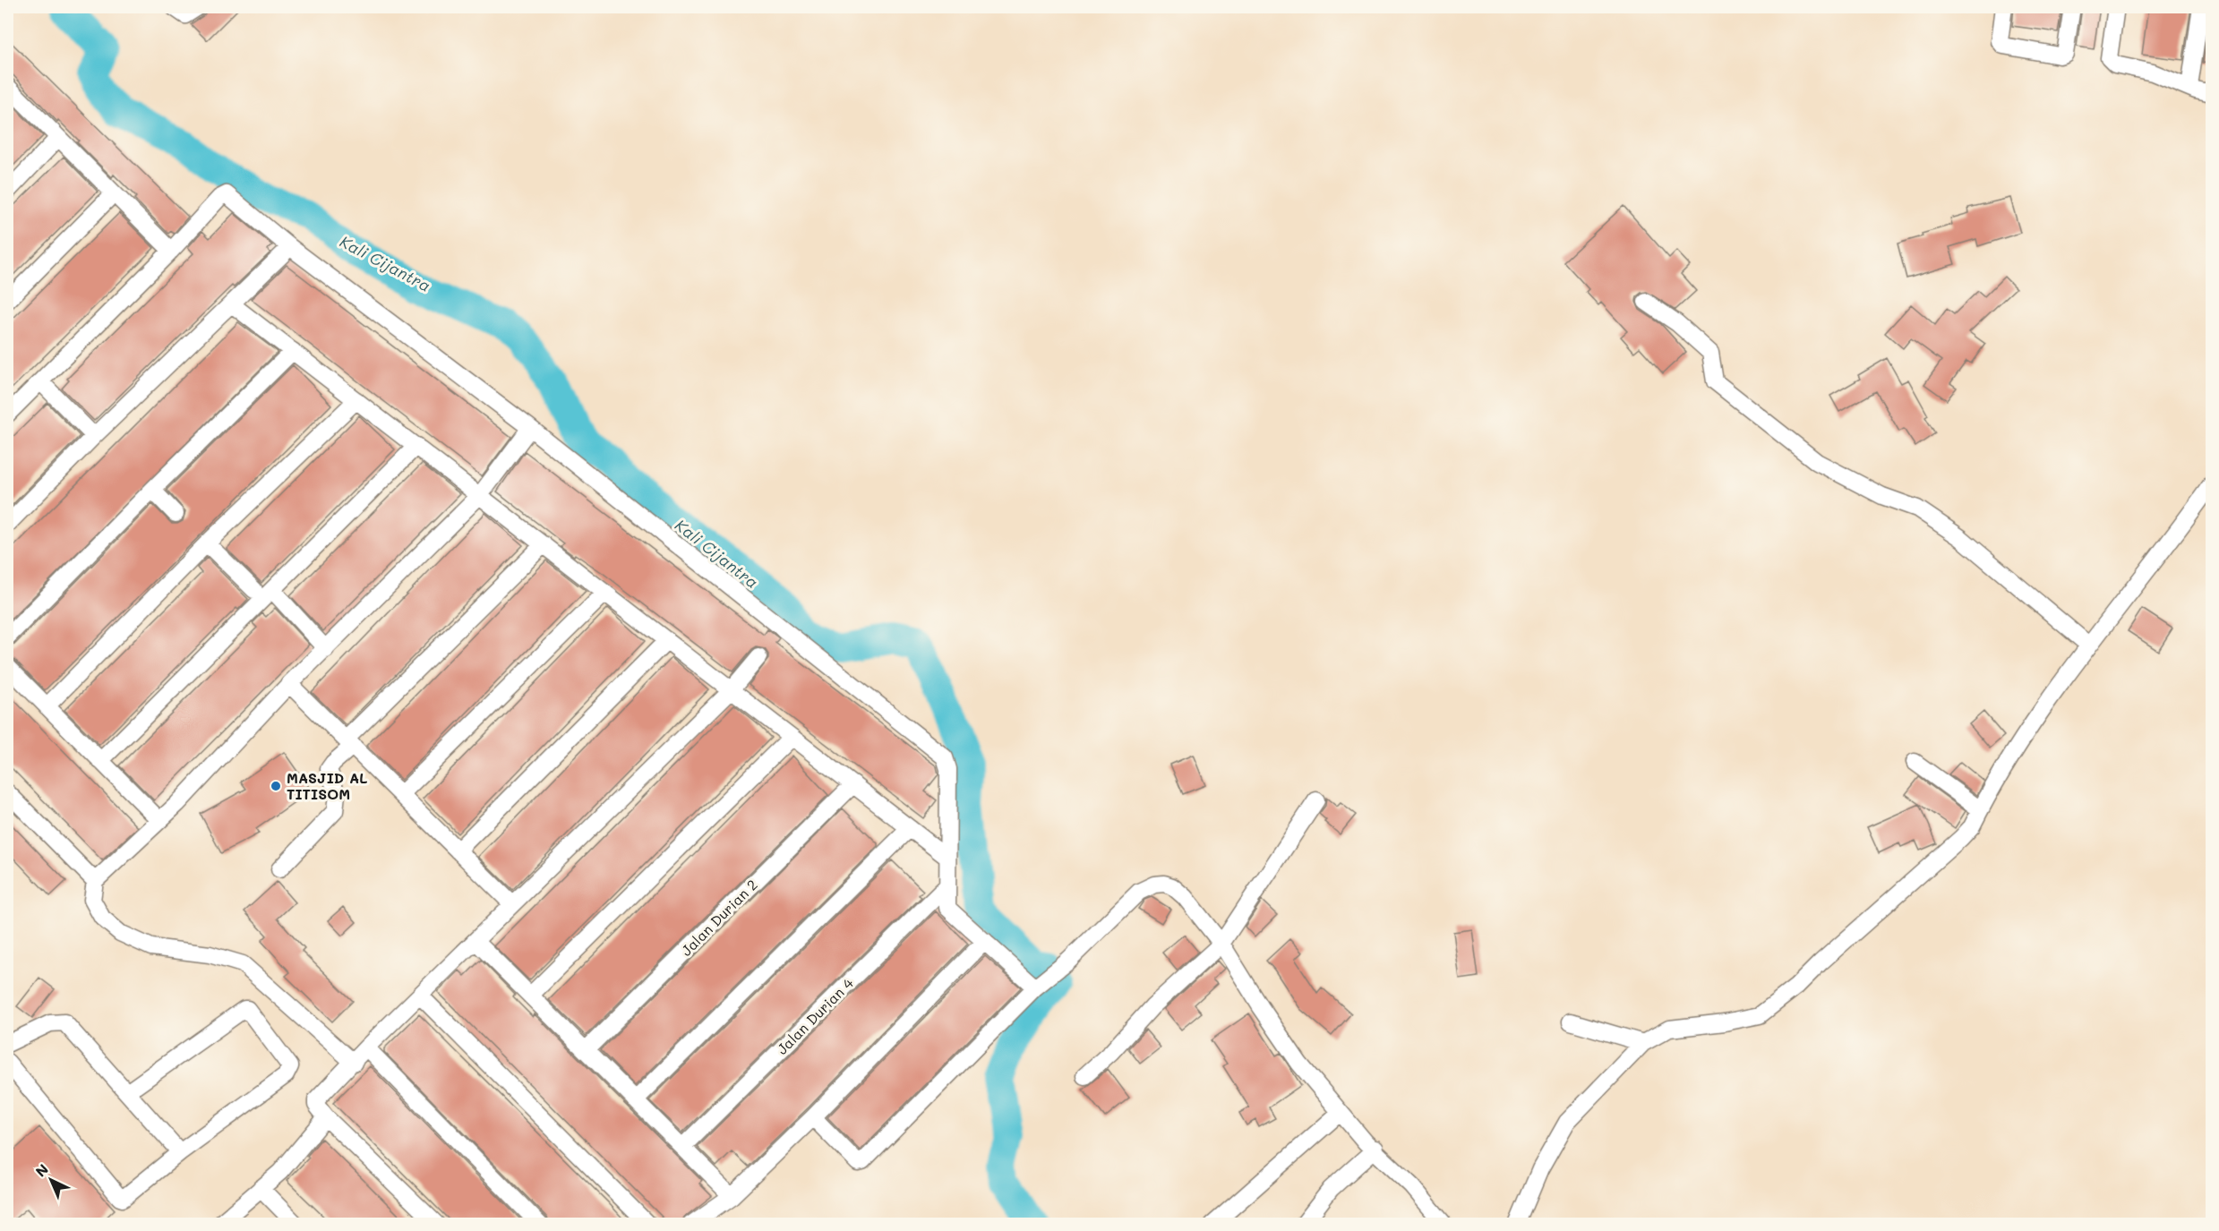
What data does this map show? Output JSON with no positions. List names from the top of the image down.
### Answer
{
  "streets": {
    "street": ["Jalan Durian 2", "Jalan Durian 4"]
  },
  "water": ["Kali Cijantra"],
  "places": ["MASJID AL TITISOM"],
  "north": "top left"
}
